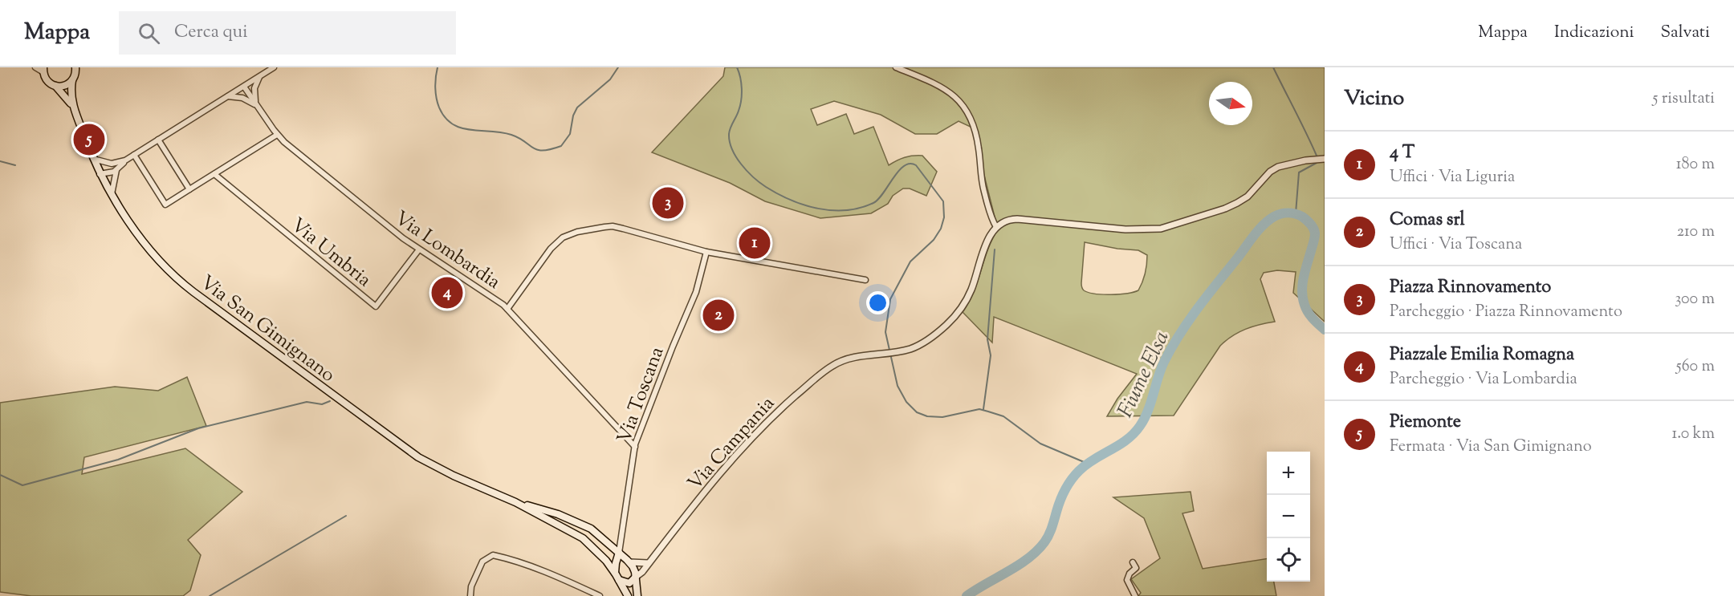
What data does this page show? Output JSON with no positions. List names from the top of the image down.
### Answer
{
  "streets": {
    "main road": ["Via San Gimignano"],
    "street": [
      "Via Lombardia",
      "Via Umbria",
      "Via Toscana",
      "Via Campania"
    ]
  },
  "crossings": [
    ["Via Lombardia", "Via Umbria"],
    ["Via Lombardia", "Via Toscana"],
    ["Via San Gimignano", "Via Toscana"],
    ["Via San Gimignano", "Via Campania"]
  ],
  "water": ["Fiume Elsa"],
  "north": "right",
  "page": {
    "header": "Mappa",
    "search": "Cerca qui",
    "nav": ["Mappa", "Indicazioni", "Salvati"],
    "heading": ["Vicino", "5 risultati"],
    "pins": [
      "5",
      "3",
      "1",
      "4",
      "2"
    ],
    "list": [
      {
        "mark": "1",
        "name": "4 T",
        "note": "Uffici · Via Liguria",
        "value": "180 m"
      },
      {
        "mark": "2",
        "name": "Comas srl",
        "note": "Uffici · Via Toscana",
        "value": "210 m"
      },
      {
        "mark": "3",
        "name": "Piazza Rinnovamento",
        "note": "Parcheggio · Piazza Rinnovamento",
        "value": "300 m"
      },
      {
        "mark": "4",
        "name": "Piazzale Emilia Romagna",
        "note": "Parcheggio · Via Lombardia",
        "value": "560 m"
      },
      {
        "mark": "5",
        "name": "Piemonte",
        "note": "Fermata · Via San Gimignano",
        "value": "1.0 km"
      }
    ],
    "map_buttons": ["+", "−"]
  }
}
